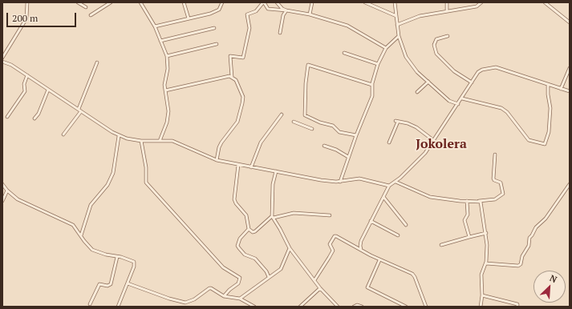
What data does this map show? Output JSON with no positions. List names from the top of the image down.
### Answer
{
  "districts": ["Jokolera"],
  "scale_bar": "200 m",
  "north": "top right"
}
